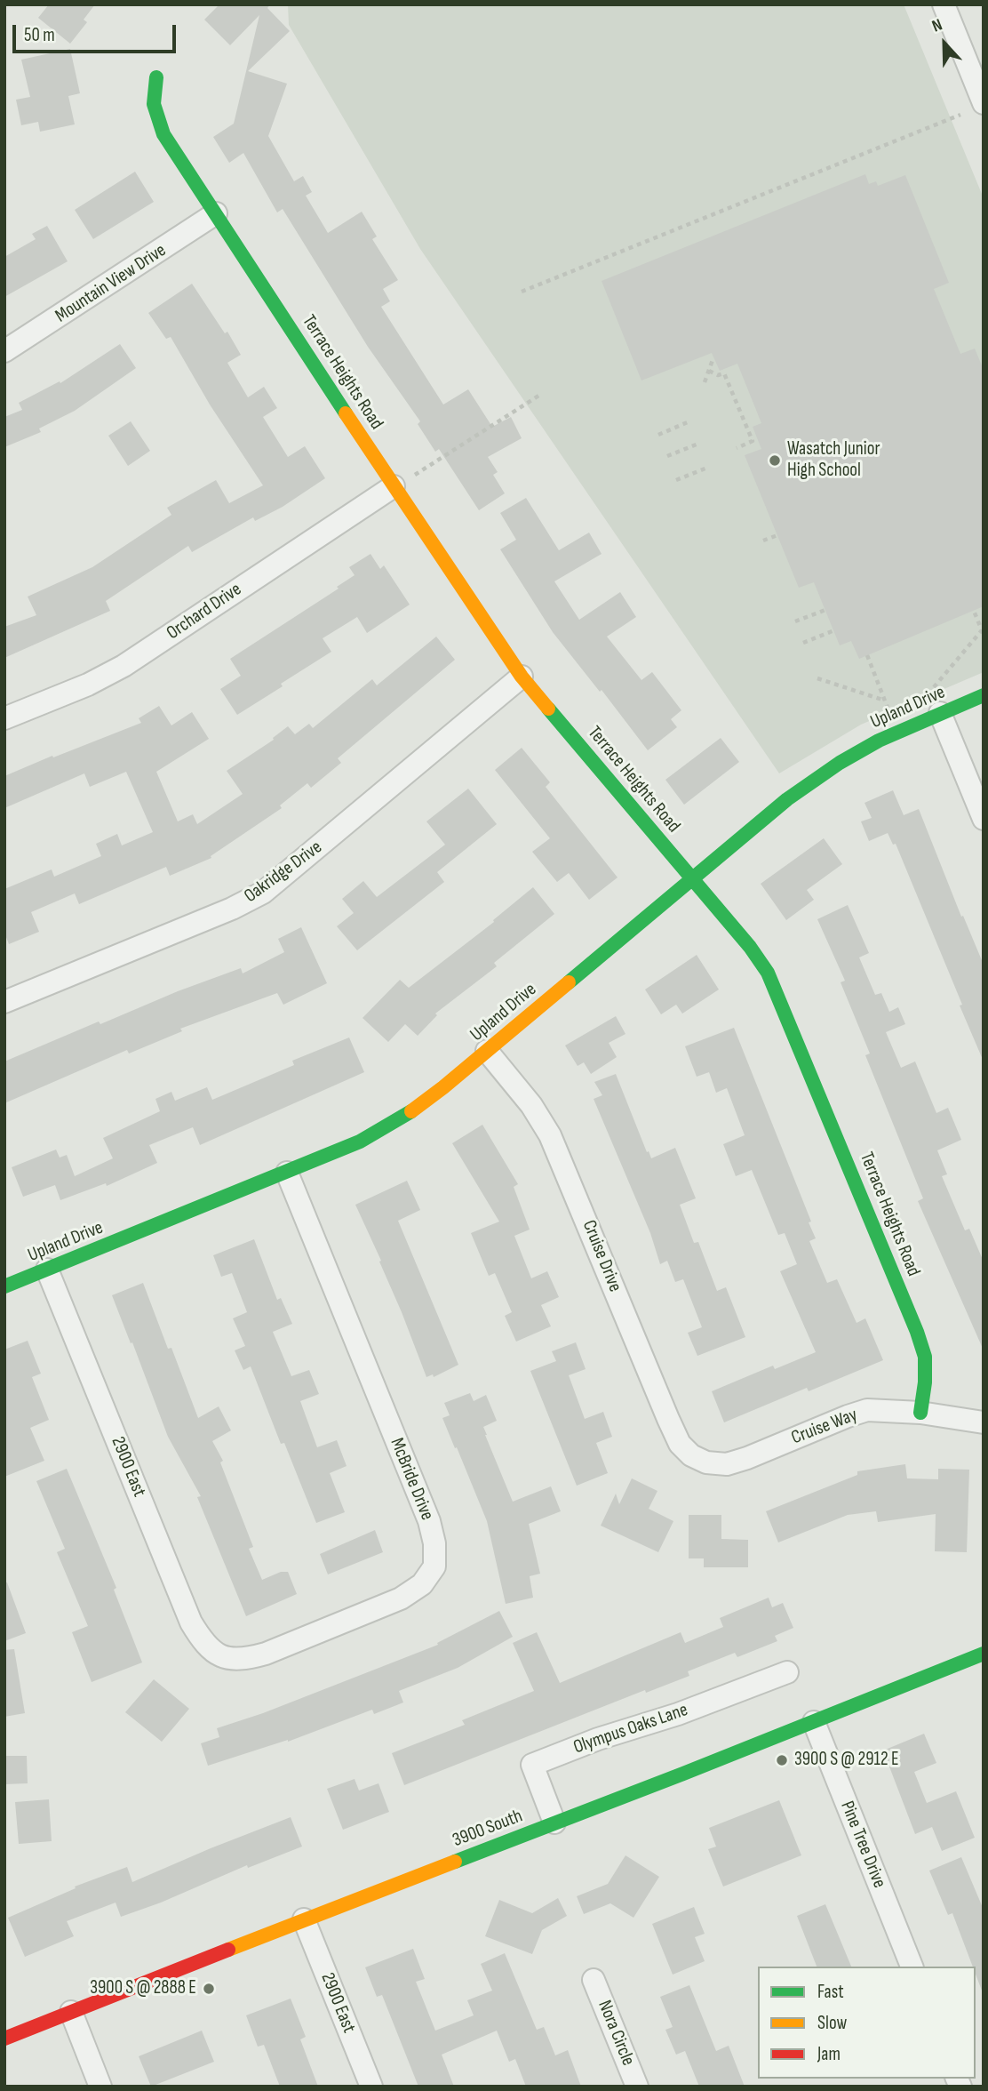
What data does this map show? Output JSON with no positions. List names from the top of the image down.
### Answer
{
  "streets": {
    "street": [
      "Mountain View Drive",
      "Terrace Heights Road",
      "Orchard Drive",
      "Upland Drive",
      "Oakridge Drive",
      "Cruise Drive",
      "Cruise Way",
      "2900 East",
      "McBride Drive",
      "Olympus Oaks Lane",
      "3900 South",
      "Pine Tree Drive",
      "Nora Circle"
    ]
  },
  "crossings": [
    ["Mountain View Drive", "Terrace Heights Road"],
    ["Terrace Heights Road", "Orchard Drive"],
    ["Terrace Heights Road", "Upland Drive"],
    ["Terrace Heights Road", "Oakridge Drive"],
    ["Terrace Heights Road", "Cruise Way"],
    ["Upland Drive", "Cruise Drive"],
    ["Upland Drive", "2900 East"],
    ["Upland Drive", "McBride Drive"],
    ["Cruise Drive", "Cruise Way"],
    ["2900 East", "McBride Drive"],
    ["2900 East", "3900 South"],
    ["Olympus Oaks Lane", "3900 South"],
    ["3900 South", "Pine Tree Drive"]
  ],
  "places": ["Wasatch Junior High School", "3900 S @ 2912 E", "3900 S @ 2888 E"],
  "legend": ["Fast", "Slow", "Jam"],
  "scale_bar": "50 m",
  "north": "top"
}
